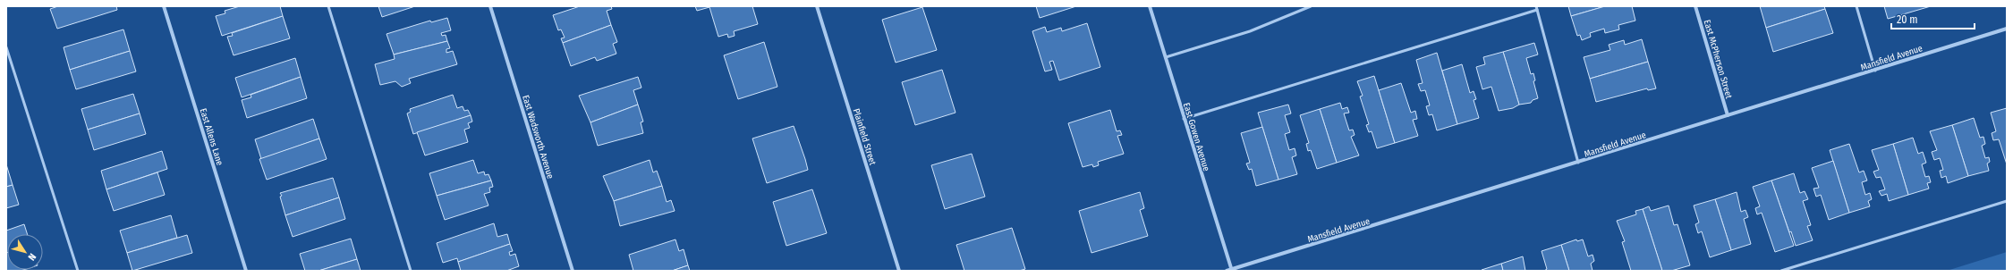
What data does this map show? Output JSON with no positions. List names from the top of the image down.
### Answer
{
  "streets": {
    "street": [
      "Mansfield Avenue",
      "East McPherson Street",
      "East Allens Lane",
      "East Wadsworth Avenue",
      "Plainfield Street",
      "East Gowen Avenue"
    ]
  },
  "crossings": [
    ["Mansfield Avenue", "East McPherson Street"],
    ["Mansfield Avenue", "East Gowen Avenue"]
  ],
  "scale_bar": "20 m",
  "north": "bottom right"
}
